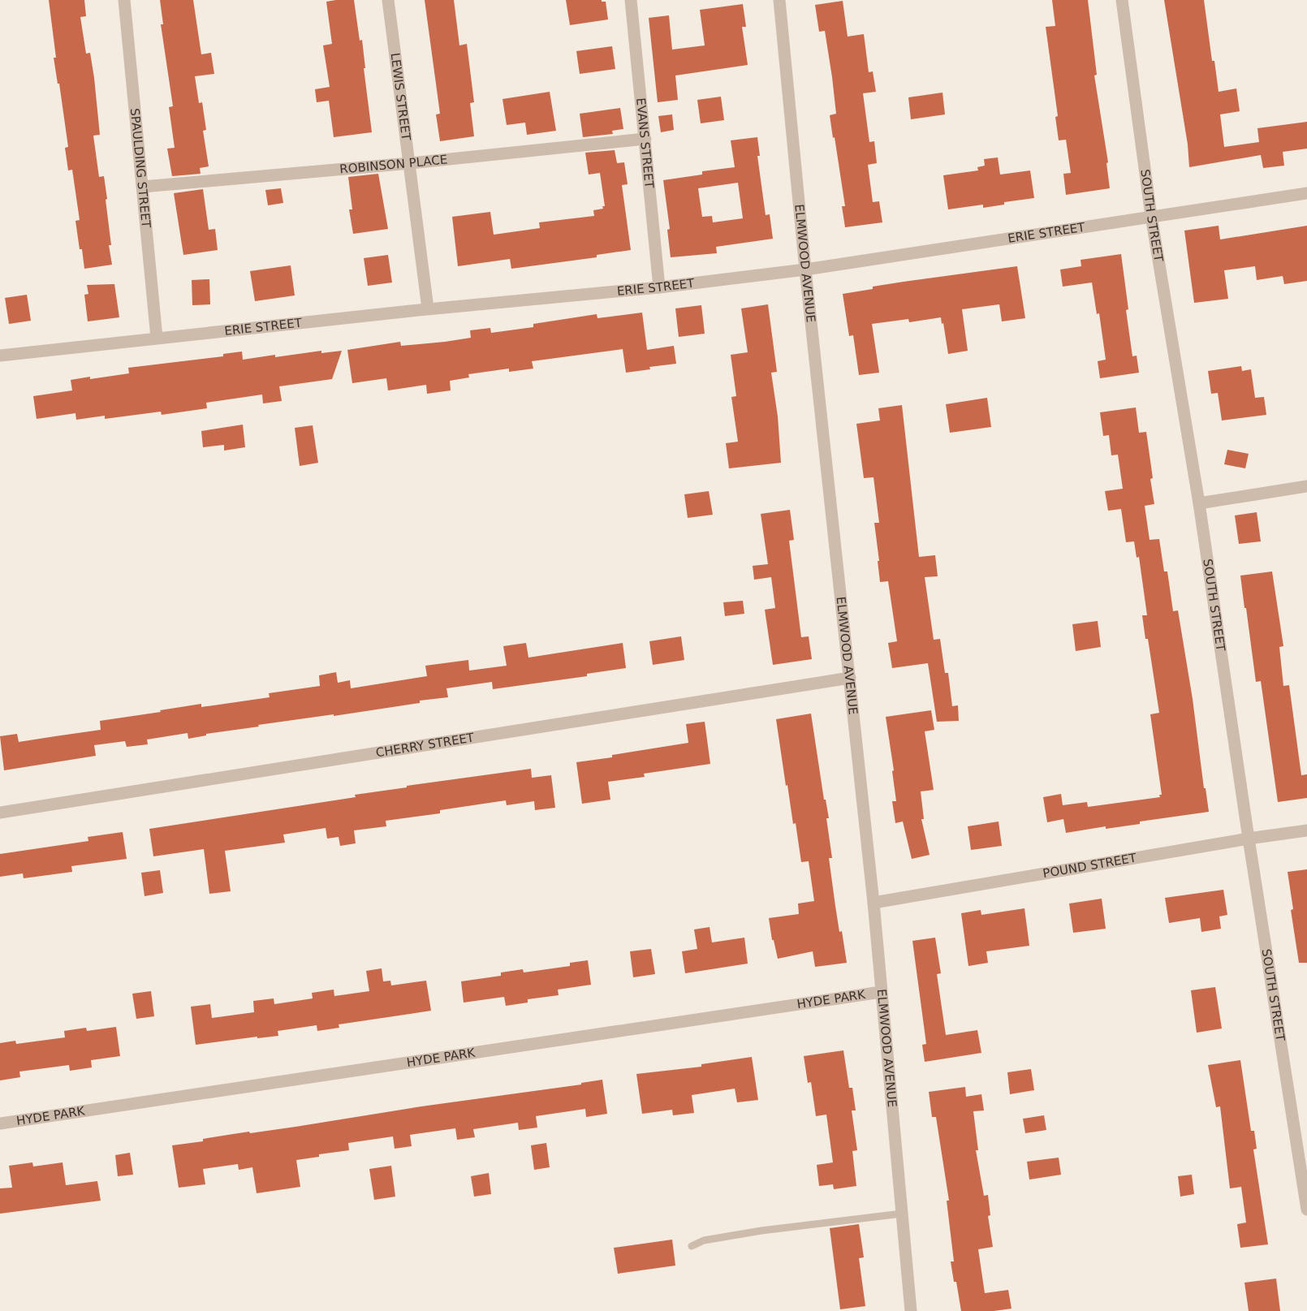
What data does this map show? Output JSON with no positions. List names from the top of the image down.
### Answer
{
  "streets": {
    "street": [
      "LEWIS STREET",
      "EVANS STREET",
      "ROBINSON PLACE",
      "SPAULDING STREET",
      "SOUTH STREET",
      "ERIE STREET",
      "ELMWOOD AVENUE",
      "CHERRY STREET",
      "POUND STREET",
      "HYDE PARK"
    ]
  },
  "crossings": [
    ["LEWIS STREET", "ROBINSON PLACE"],
    ["LEWIS STREET", "ERIE STREET"],
    ["EVANS STREET", "ROBINSON PLACE"],
    ["EVANS STREET", "ERIE STREET"],
    ["ROBINSON PLACE", "SPAULDING STREET"],
    ["SPAULDING STREET", "ERIE STREET"],
    ["SOUTH STREET", "ERIE STREET"],
    ["SOUTH STREET", "POUND STREET"],
    ["ERIE STREET", "ELMWOOD AVENUE"],
    ["ELMWOOD AVENUE", "CHERRY STREET"],
    ["ELMWOOD AVENUE", "POUND STREET"],
    ["ELMWOOD AVENUE", "HYDE PARK"]
  ]
}
